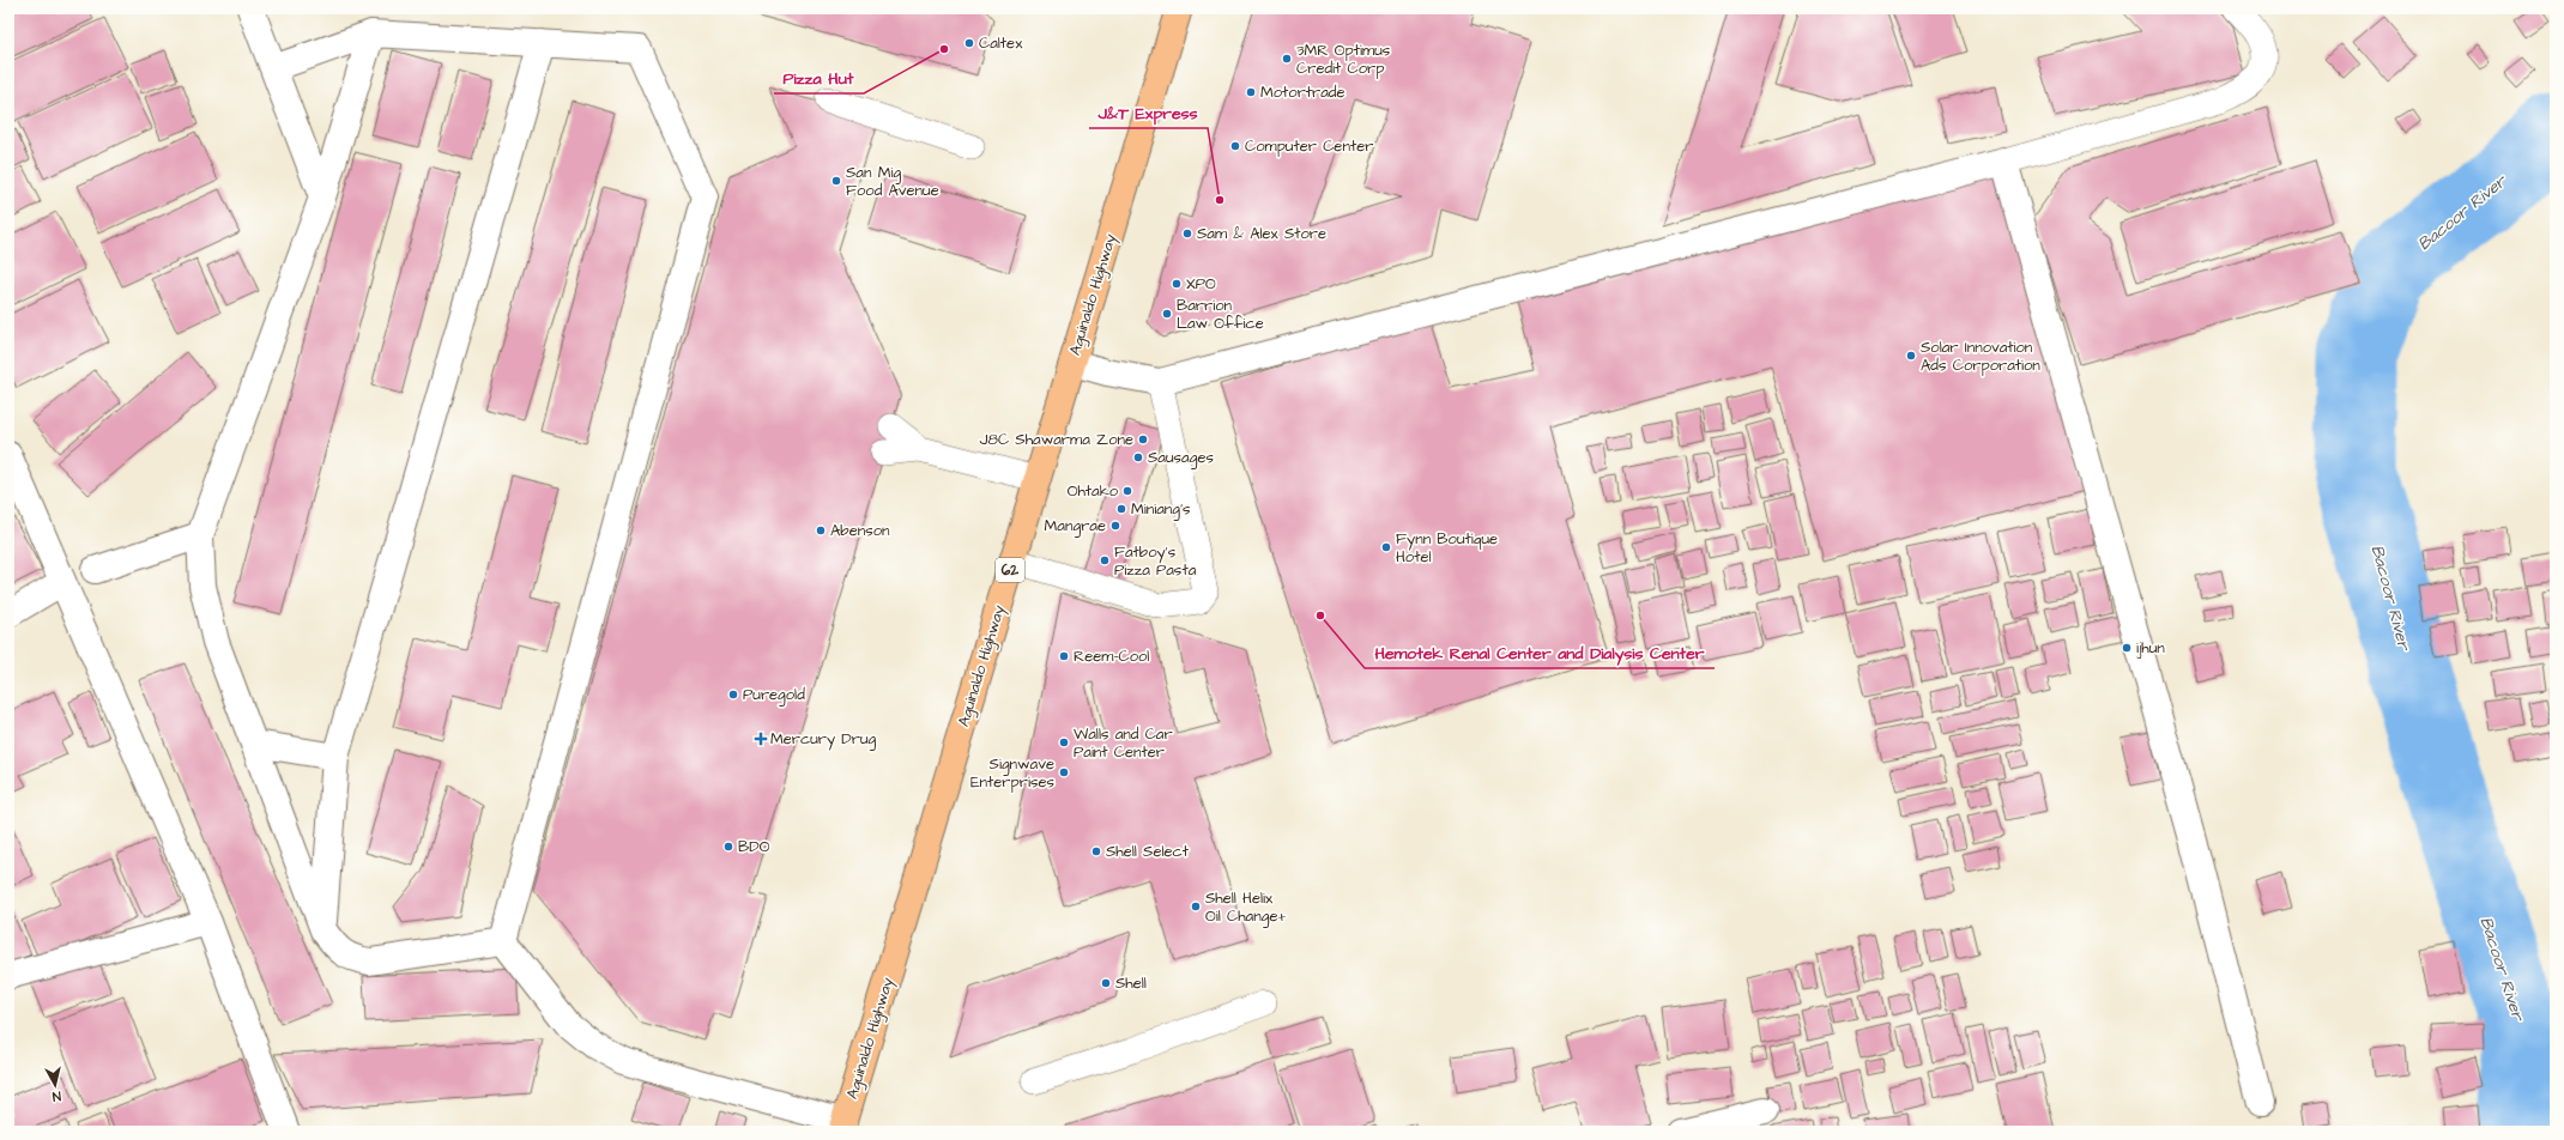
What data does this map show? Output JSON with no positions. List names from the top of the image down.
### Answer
{
  "streets": {
    "highway": ["Aguinaldo Highway", "62"]
  },
  "water": ["Bacoor River"],
  "places": {
    "other": [
      "Caltex",
      "Pizza Hut",
      "3MR Optimus Credit Corp",
      "Motortrade",
      "Computer Center",
      "San Mig Food Avenue",
      "J&T Express",
      "Sam & Alex Store",
      "XPO",
      "Barrion Law Office",
      "Solar Innovation Ads Corporation",
      "J8C Shawarma Zone",
      "Sausages",
      "Ohtako",
      "Miniang's",
      "Mangrae",
      "Abenson",
      "Fynn Boutique Hotel",
      "Fatboy's Pizza Pasta",
      "Hemotek Renal Center and Dialysis Center",
      "ijhun",
      "Reem-Cool",
      "Puregold",
      "Walls and Car Paint Center",
      "Signwave Enterprises",
      "BDO",
      "Shell Select",
      "Shell Helix Oil Change+",
      "Shell"
    ],
    "health": ["Mercury Drug"]
  },
  "north": "bottom"
}
